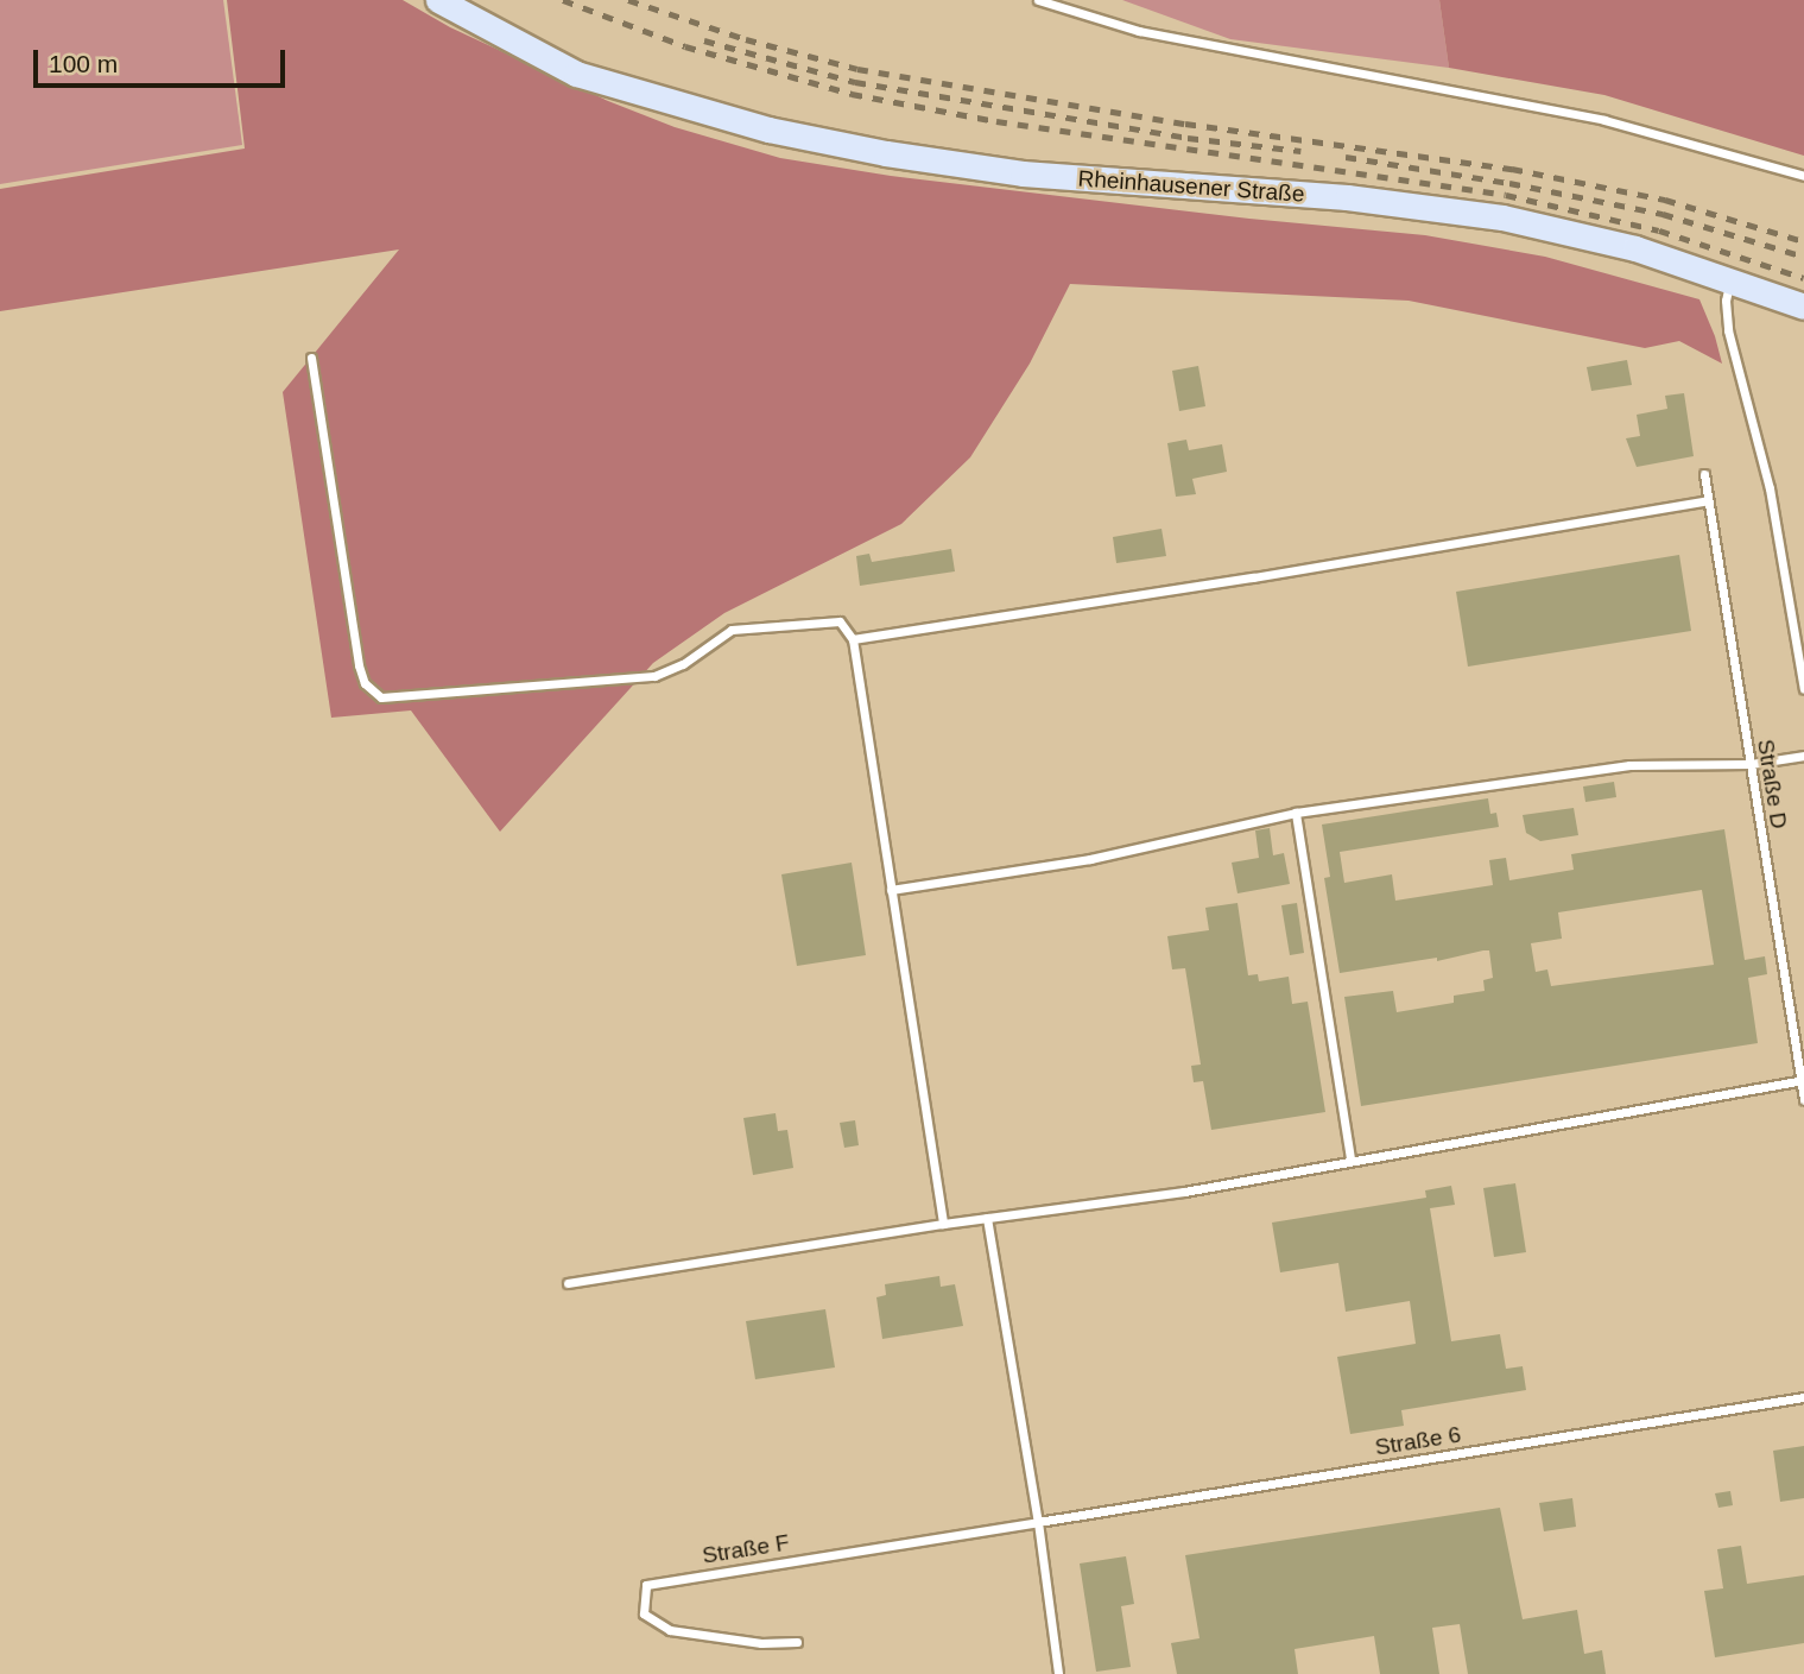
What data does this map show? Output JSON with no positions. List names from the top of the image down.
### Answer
{
  "streets": {
    "street": ["Rheinhausener Straße"],
    "lane": ["Straße D", "Straße 6", "Straße F"]
  },
  "crossings": [
    ["Straße 6", "Straße F"]
  ],
  "scale_bar": "100 m"
}
